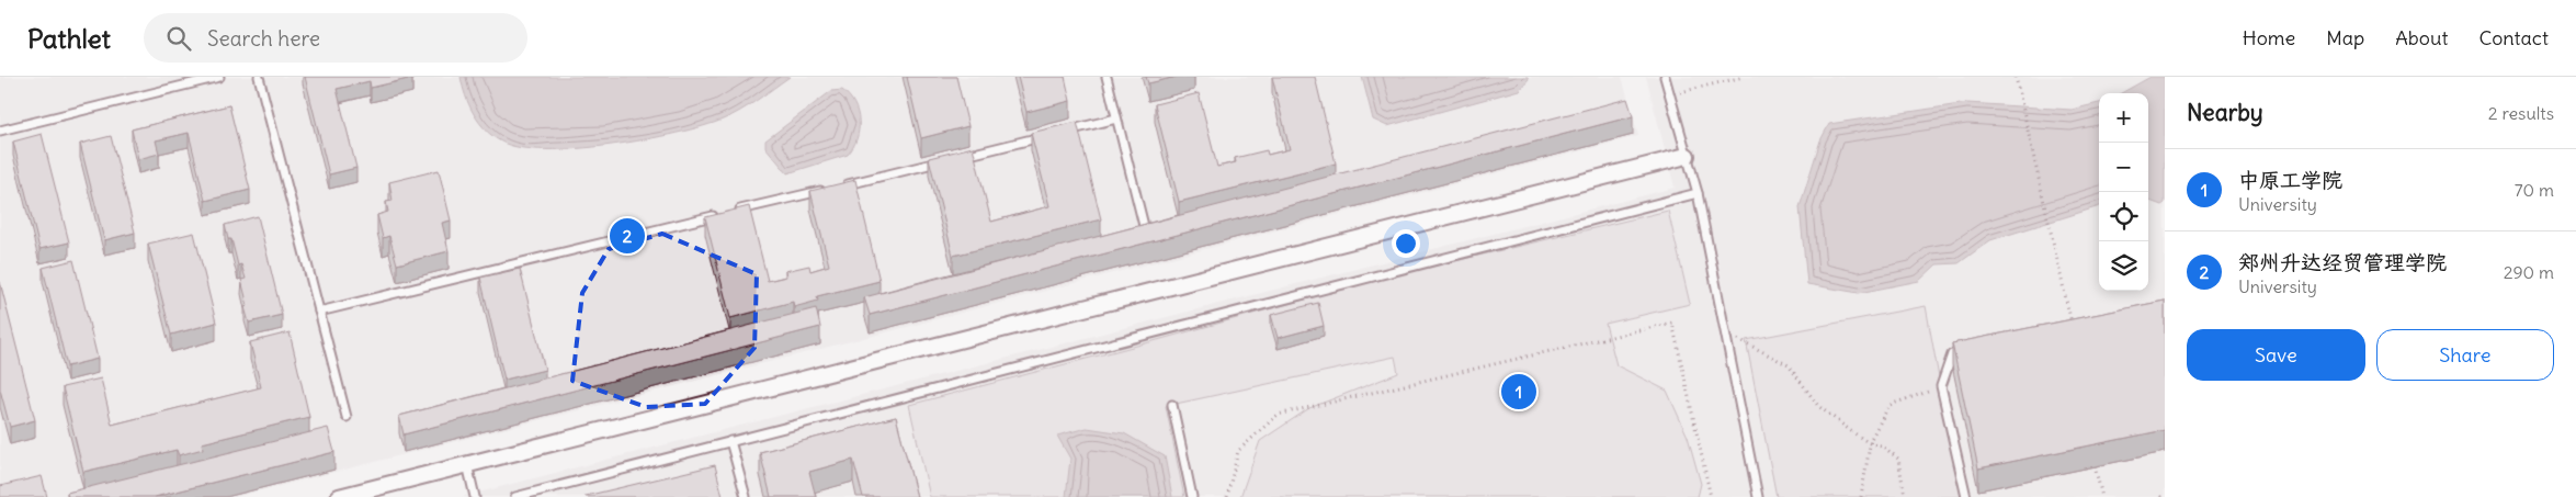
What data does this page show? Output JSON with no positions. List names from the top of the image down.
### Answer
{
  "page": {
    "header": "Pathlet",
    "search": "Search here",
    "nav": [
      "Home",
      "Map",
      "About",
      "Contact"
    ],
    "heading": ["Nearby", "2 results"],
    "map_buttons": ["+", "−"],
    "list": [
      {
        "mark": "1",
        "name": "中原工学院",
        "note": "University",
        "value": "70 m"
      },
      {
        "mark": "2",
        "name": "郑州升达经贸管理学院",
        "note": "University",
        "value": "290 m"
      }
    ],
    "pins": ["2", "1"],
    "buttons": ["Save", "Share"]
  }
}
